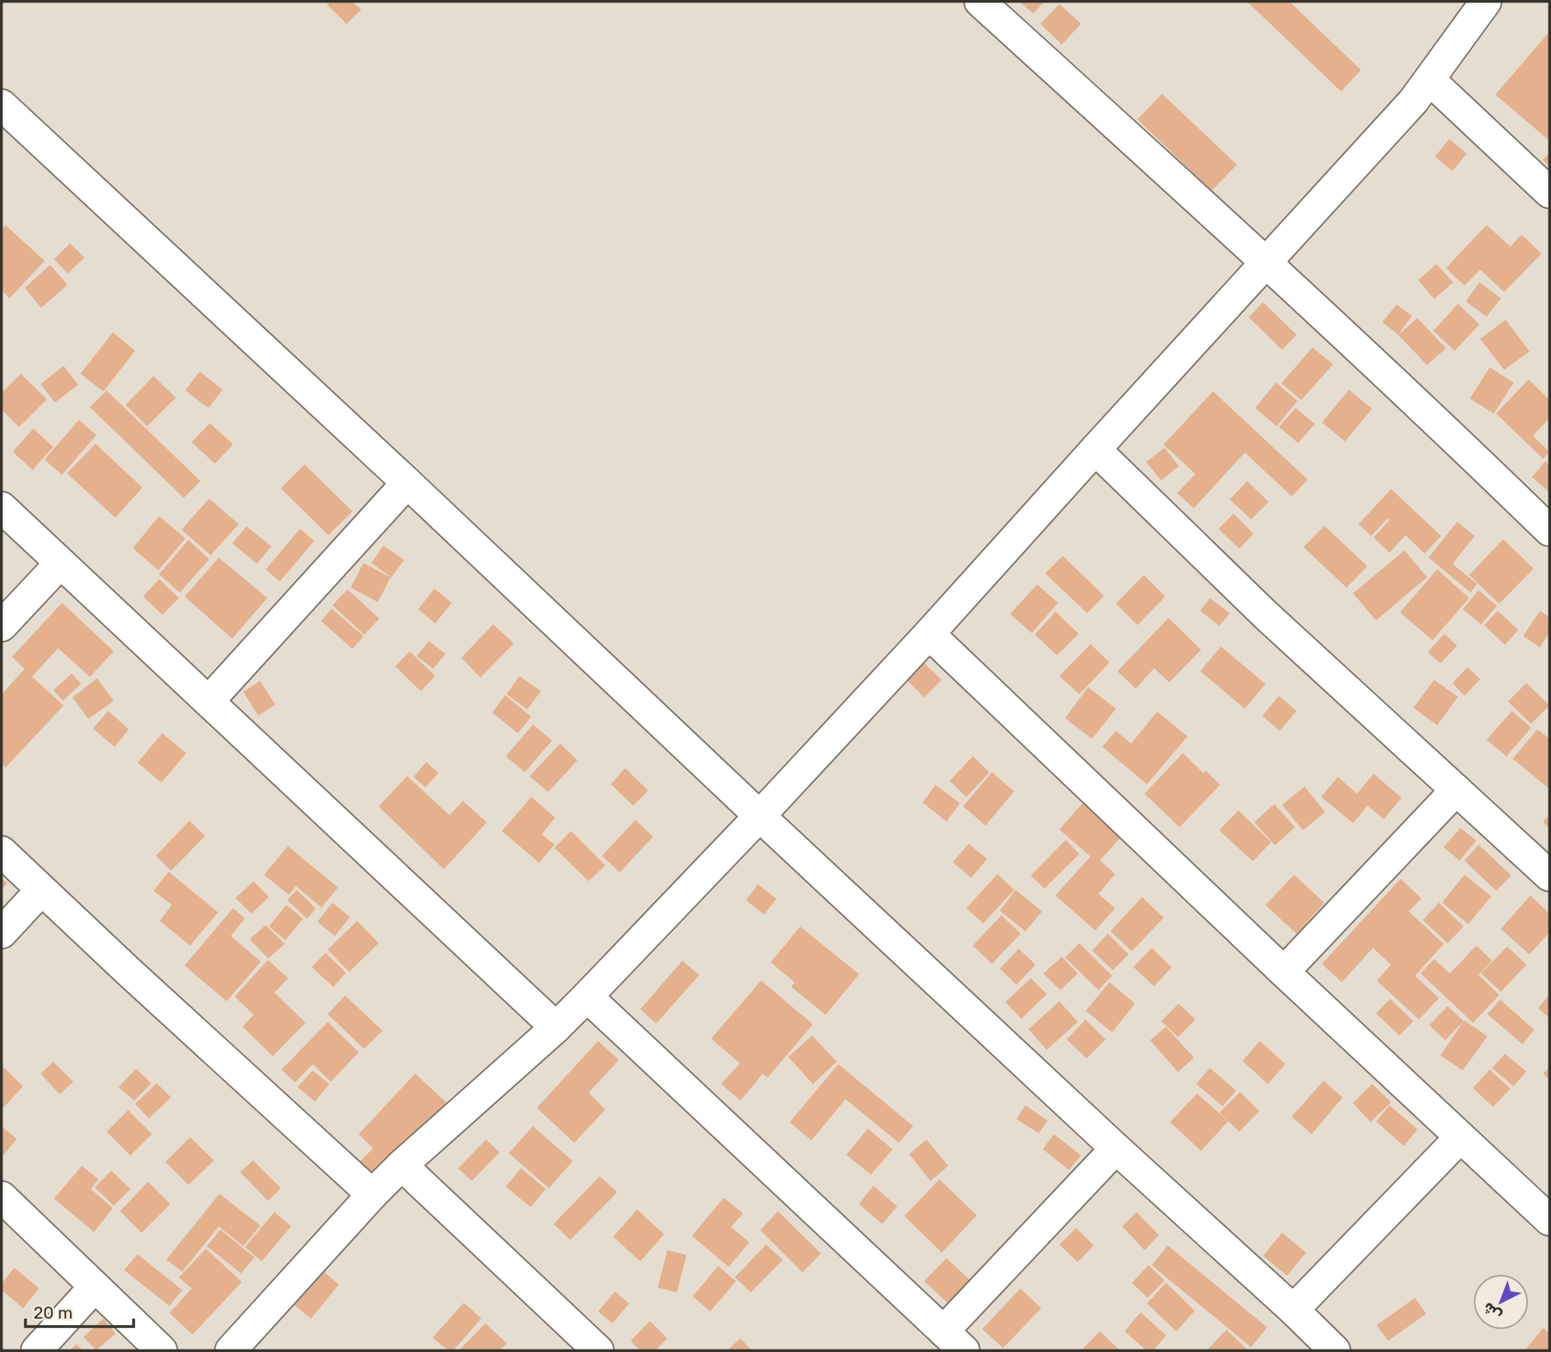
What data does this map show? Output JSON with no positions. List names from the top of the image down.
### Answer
{
  "scale_bar": "20 m",
  "north": "bottom left"
}
